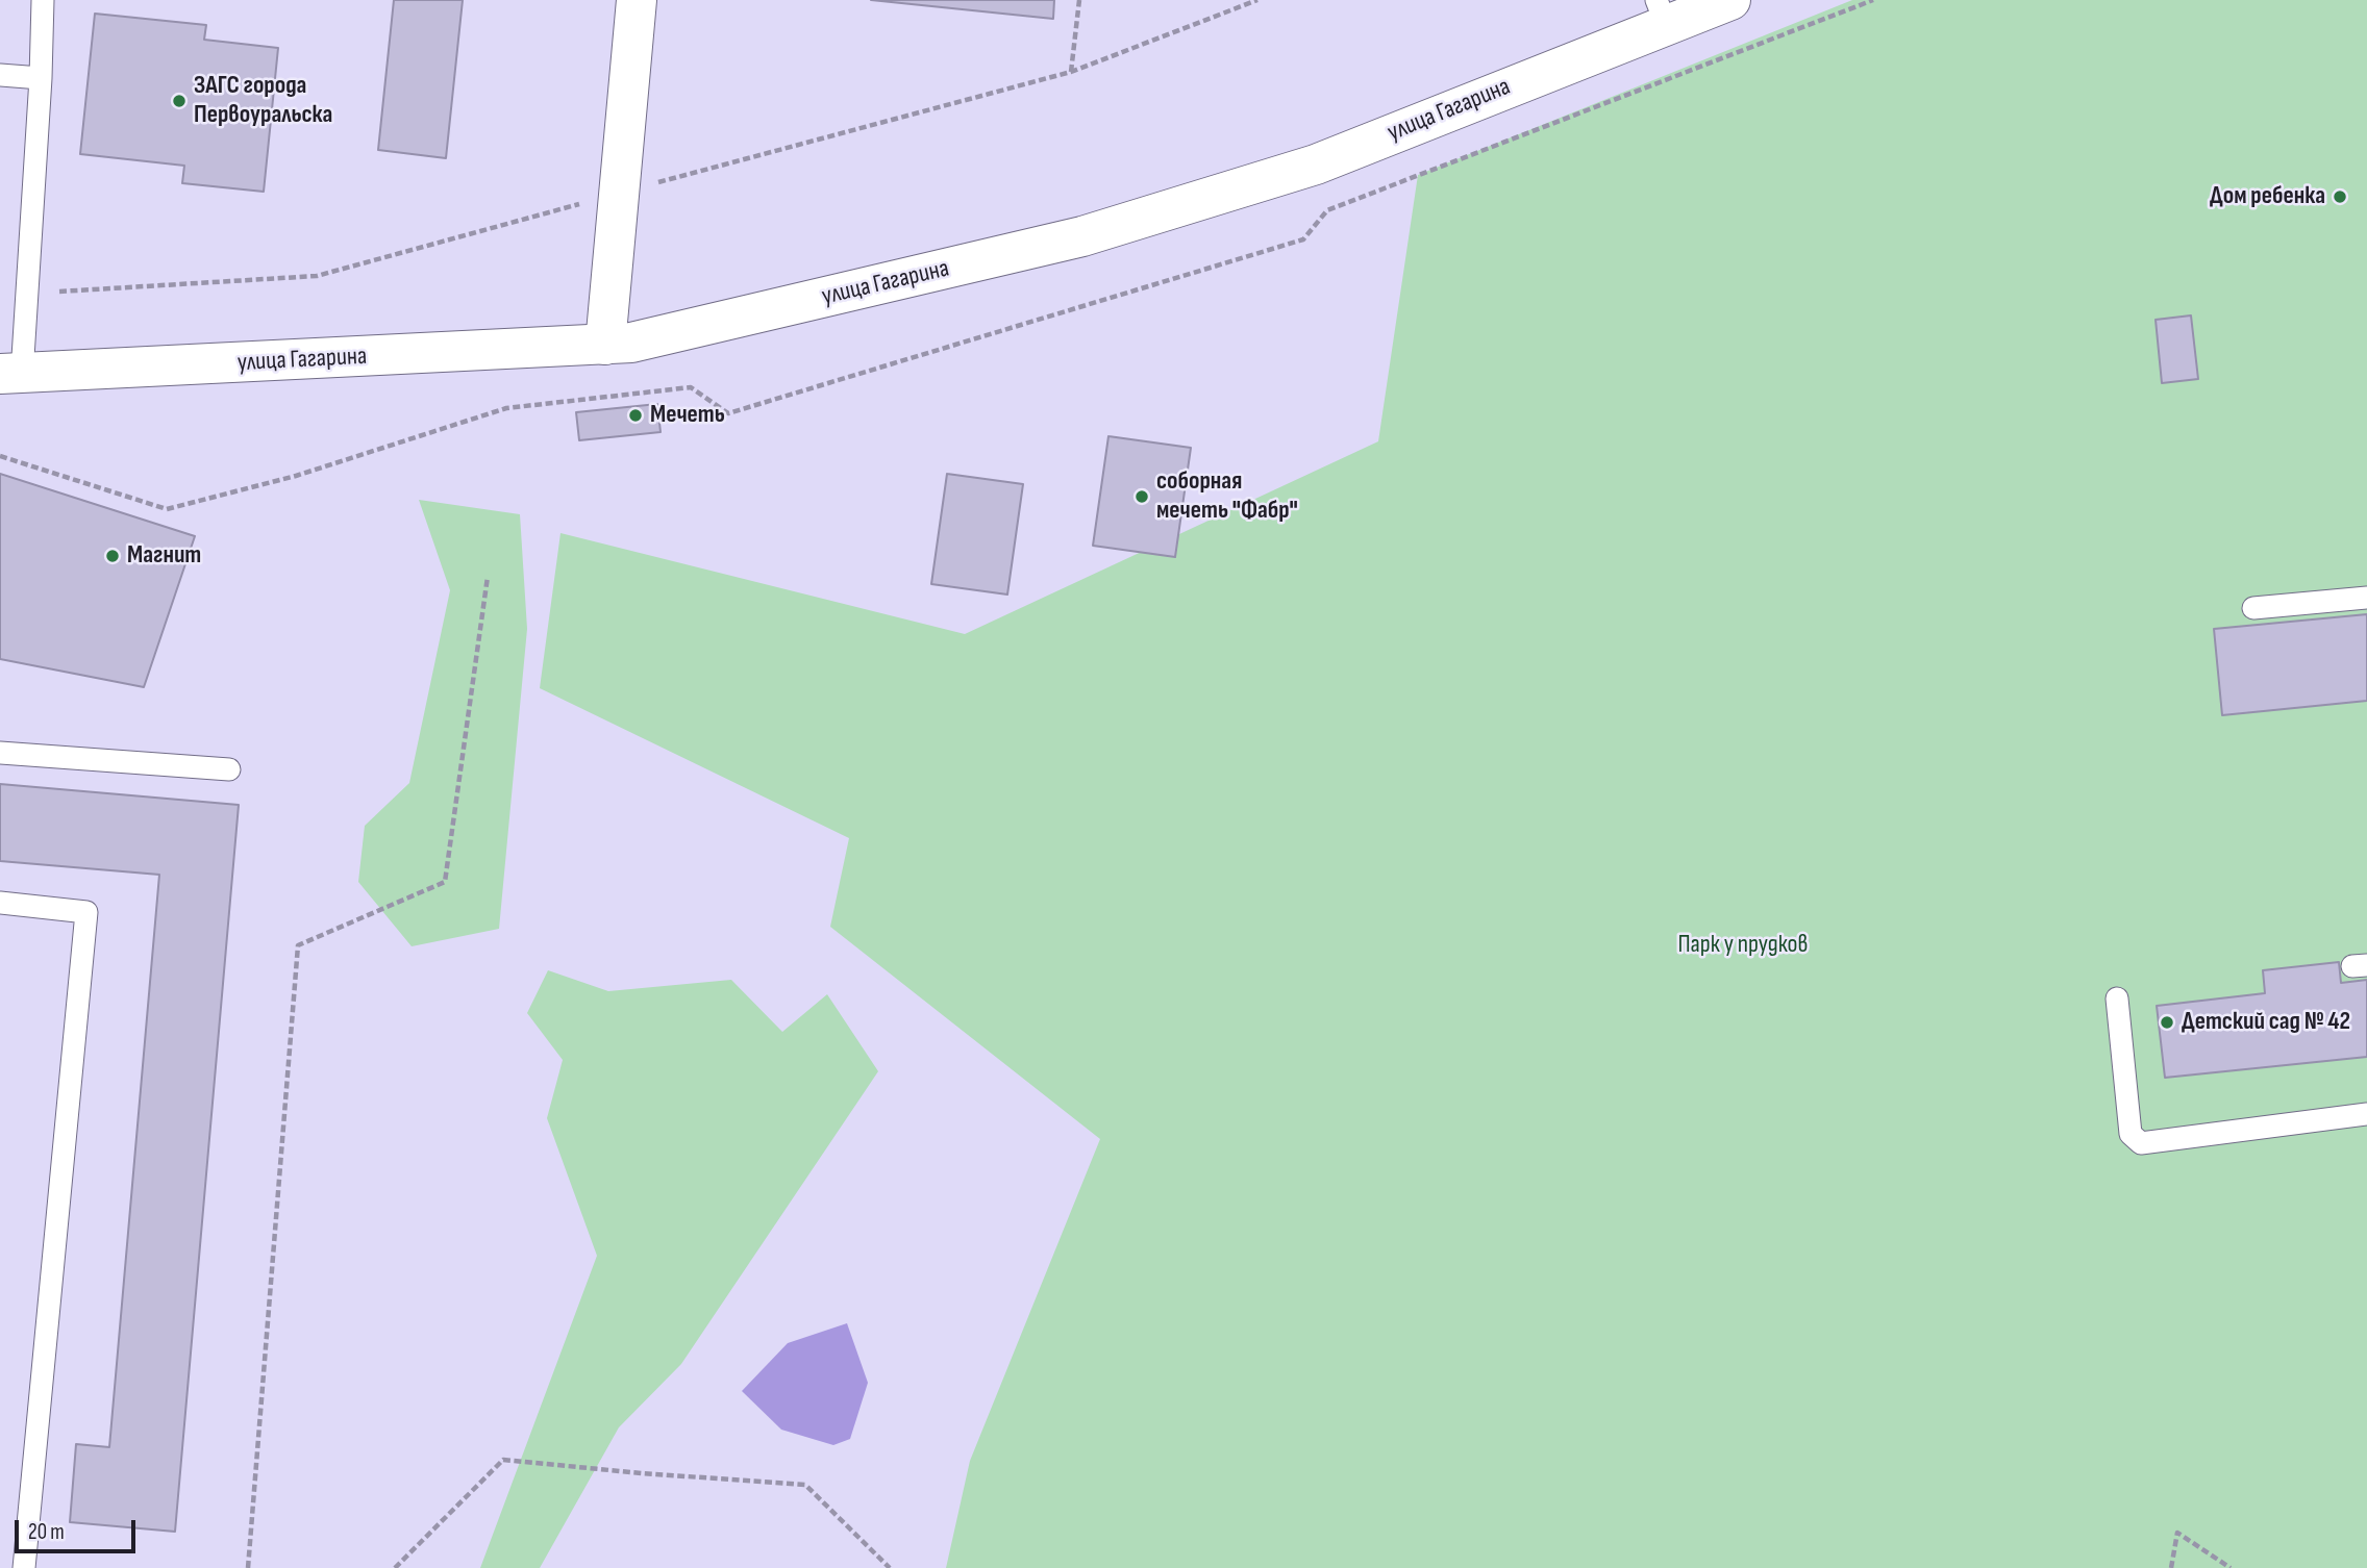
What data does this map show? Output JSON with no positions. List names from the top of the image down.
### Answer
{
  "streets": {
    "street": ["улица Гагарина"]
  },
  "parks": ["Парк у прудков"],
  "places": [
    "ЗАГС города Первоуральска",
    "Дом ребенка",
    "Мечеть",
    "соборная мечеть \"Фабр\"",
    "Магнит",
    "Детский сад № 42"
  ],
  "scale_bar": "20 m"
}
